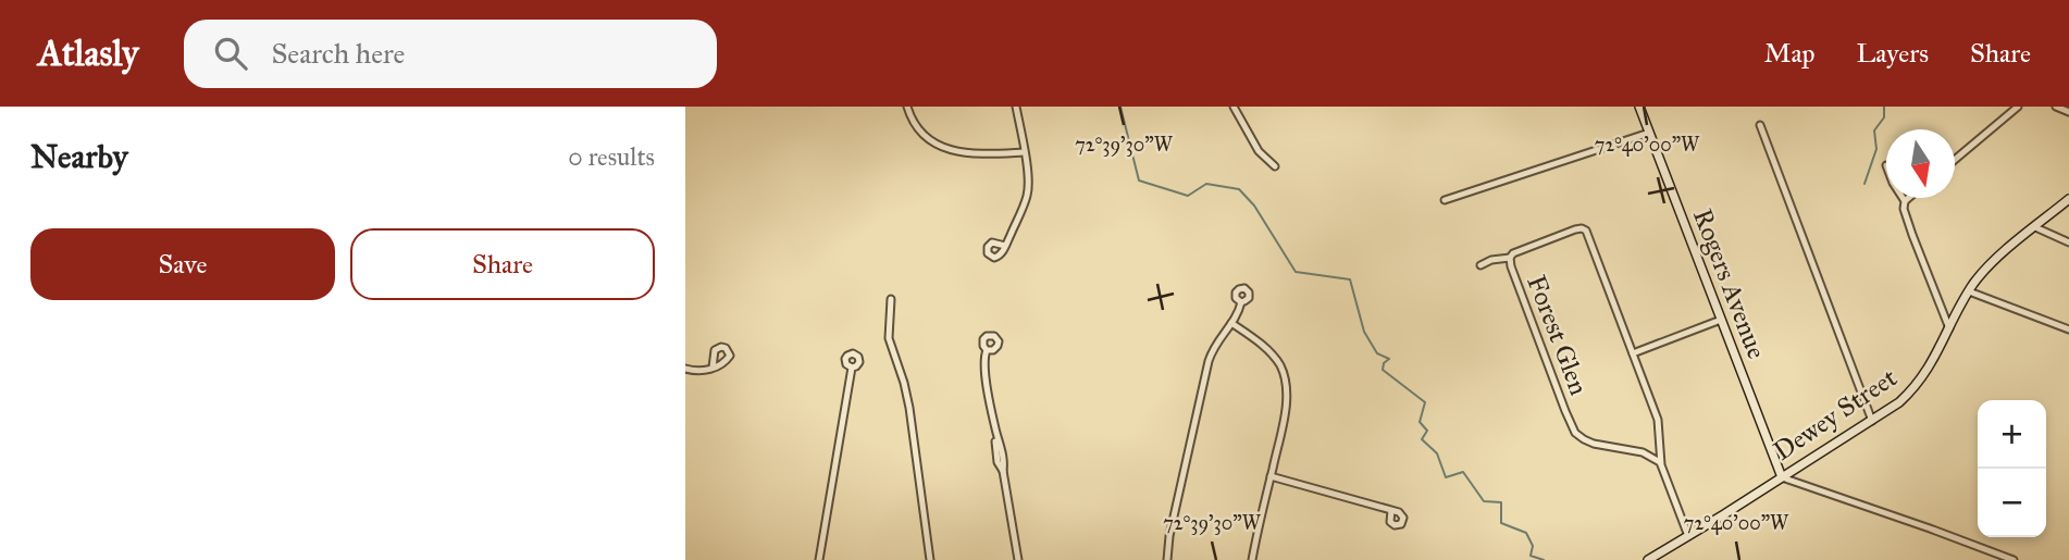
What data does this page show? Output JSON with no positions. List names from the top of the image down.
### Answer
{
  "streets": {
    "main road": ["Rogers Avenue", "Dewey Street"],
    "street": ["Forest Glen"]
  },
  "crossings": [
    ["Rogers Avenue", "Dewey Street"],
    ["Forest Glen", "Dewey Street"]
  ],
  "north": "bottom",
  "page": {
    "header": "Atlasly",
    "search": "Search here",
    "nav": ["Map", "Layers", "Share"],
    "heading": ["Nearby", "0 results"],
    "buttons": ["Save", "Share"],
    "map_buttons": ["+", "−"]
  },
  "coordinates": ["72°39'30\"W", "72°40'00\"W"]
}
